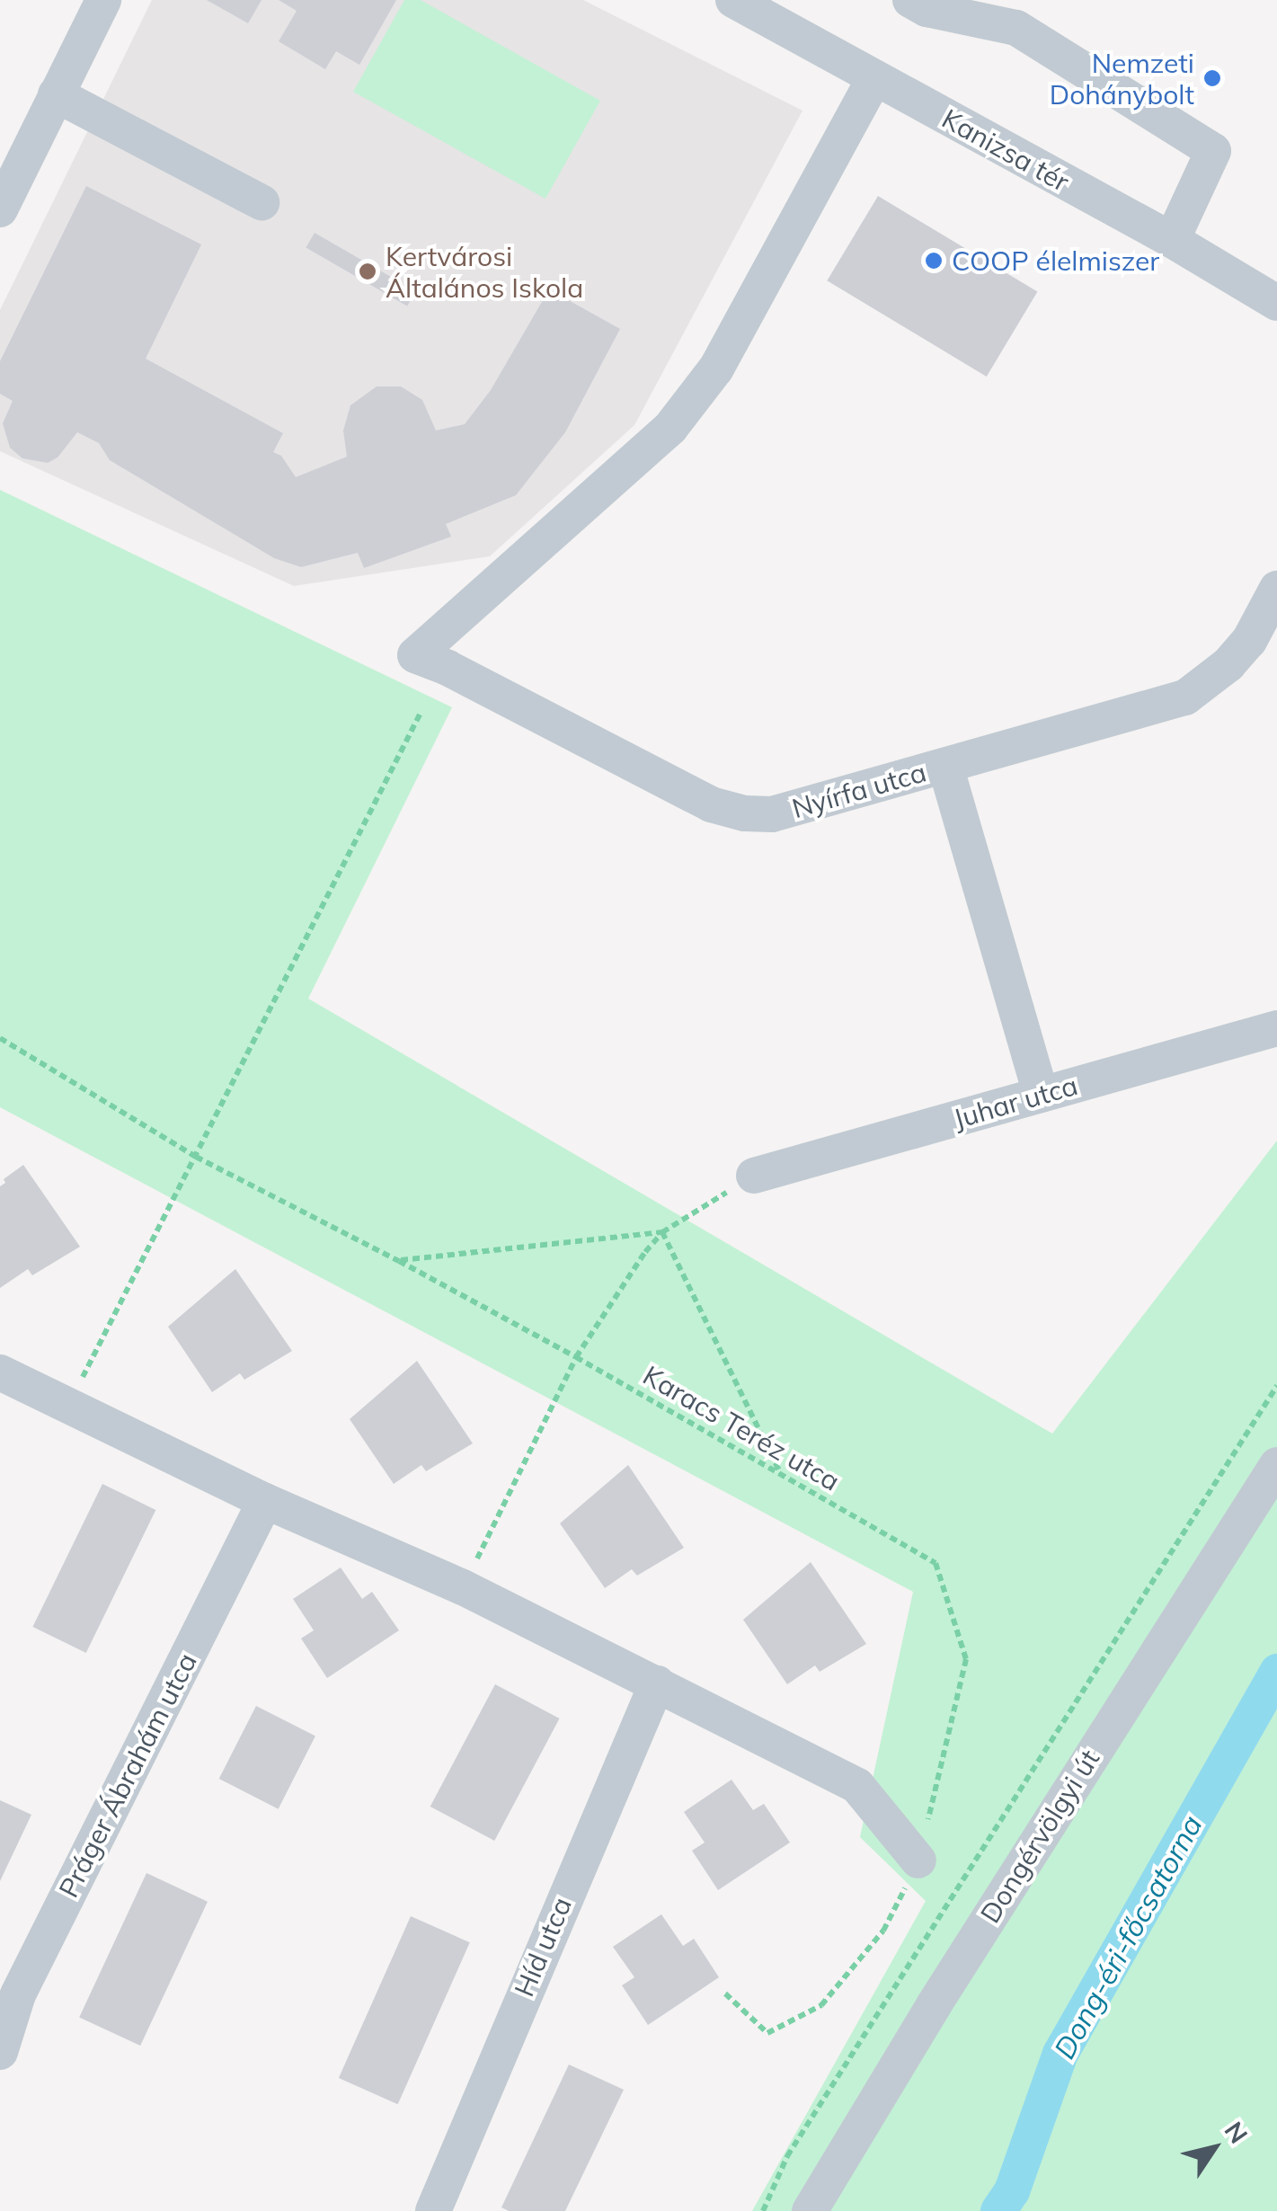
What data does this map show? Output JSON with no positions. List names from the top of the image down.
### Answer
{
  "streets": {
    "street": [
      "Kanizsa tér",
      "Nyírfa utca",
      "Juhar utca",
      "Práger Ábrahám utca",
      "Dongérvölgyi út",
      "Híd utca"
    ],
    "path": ["Karacs Teréz utca"]
  },
  "crossings": [
    ["Kanizsa tér", "Nyírfa utca"]
  ],
  "water": ["Dong-éri-főcsatorna"],
  "places": ["Nemzeti Dohánybolt", "COOP élelmiszer", "Kertvárosi Általános Iskola"],
  "north": "top right"
}
